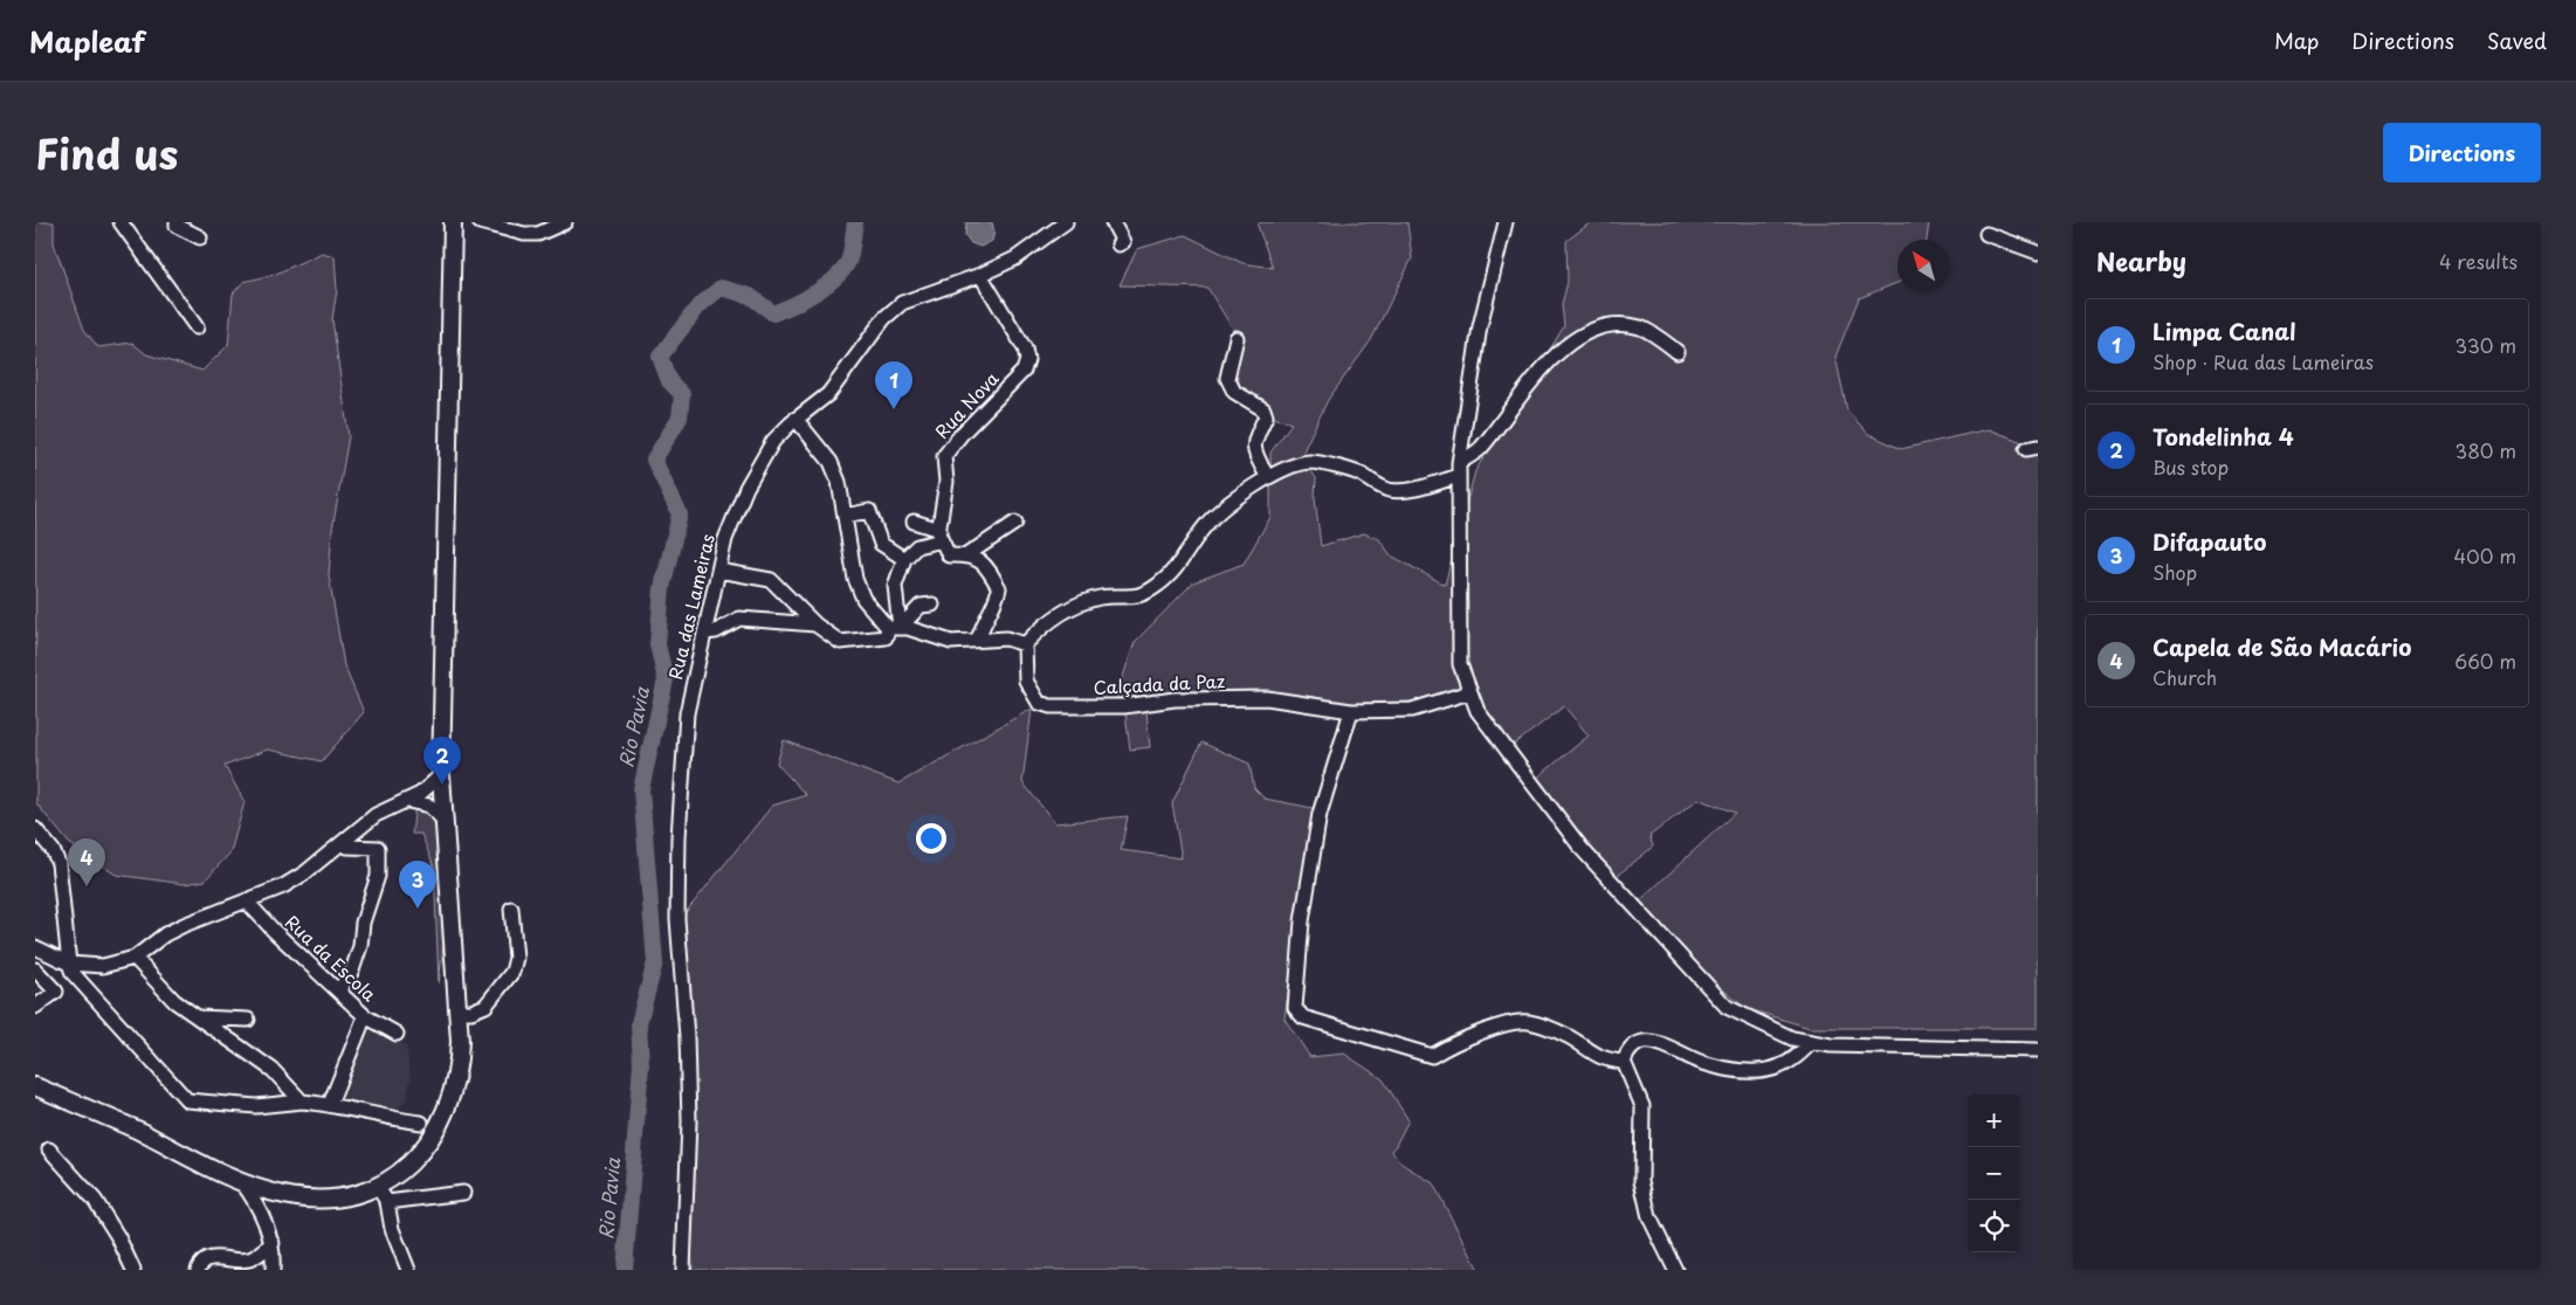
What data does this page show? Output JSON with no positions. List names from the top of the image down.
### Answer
{
  "streets": {
    "street": [
      "Rua Nova",
      "Rua das Lameiras",
      "Calçada da Paz",
      "Rua da Escola"
    ]
  },
  "crossings": [
    ["Rua Nova", "Rua das Lameiras"]
  ],
  "water": ["Rio Pavia"],
  "north": "top left",
  "page": {
    "header": "Mapleaf",
    "nav": ["Map", "Directions", "Saved"],
    "title": "Find us",
    "buttons": "Directions",
    "heading": ["Nearby", "4 results"],
    "list": [
      {
        "mark": "1",
        "name": "Limpa Canal",
        "note": "Shop · Rua das Lameiras",
        "value": "330 m"
      },
      {
        "mark": "2",
        "name": "Tondelinha 4",
        "note": "Bus stop",
        "value": "380 m"
      },
      {
        "mark": "3",
        "name": "Difapauto",
        "note": "Shop",
        "value": "400 m"
      },
      {
        "mark": "4",
        "name": "Capela de São Macário",
        "note": "Church",
        "value": "660 m"
      }
    ],
    "pins": [
      "1",
      "2",
      "4",
      "3"
    ],
    "map_buttons": ["+", "−"]
  }
}
